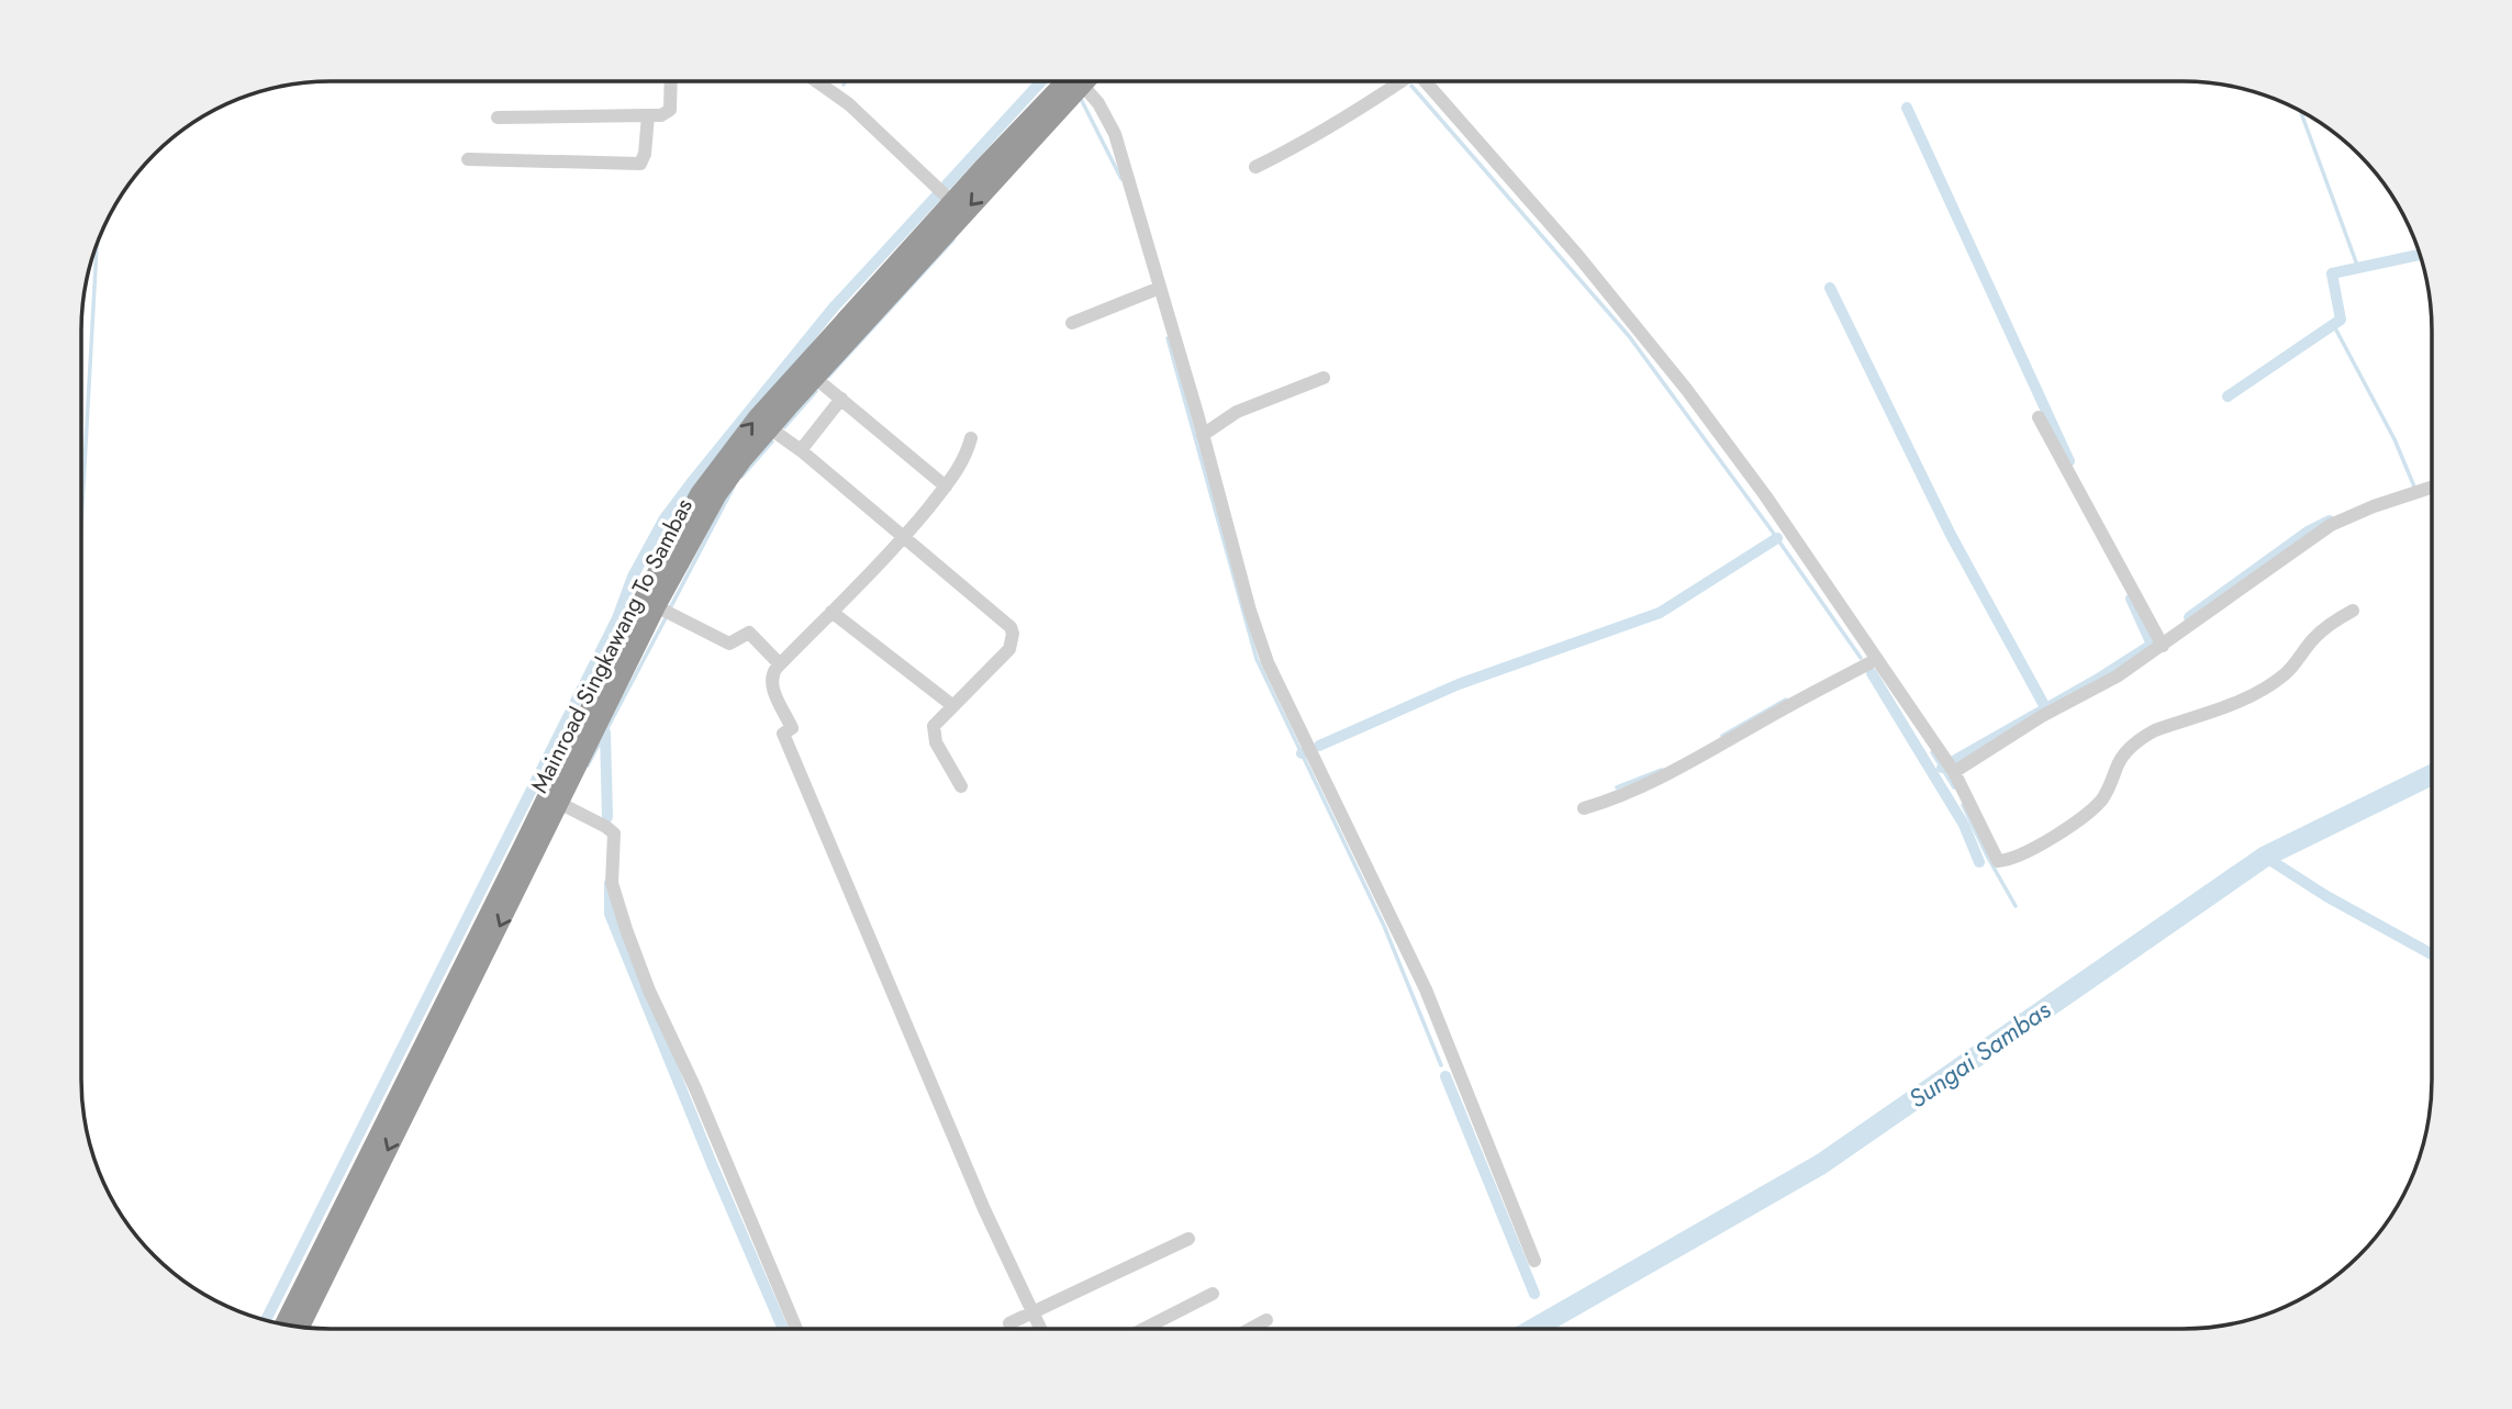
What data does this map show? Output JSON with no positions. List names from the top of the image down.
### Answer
{
  "streets": {
    "highway": ["Mainroad Singkawang To Sambas"]
  },
  "water": ["Sungai Sambas"]
}
